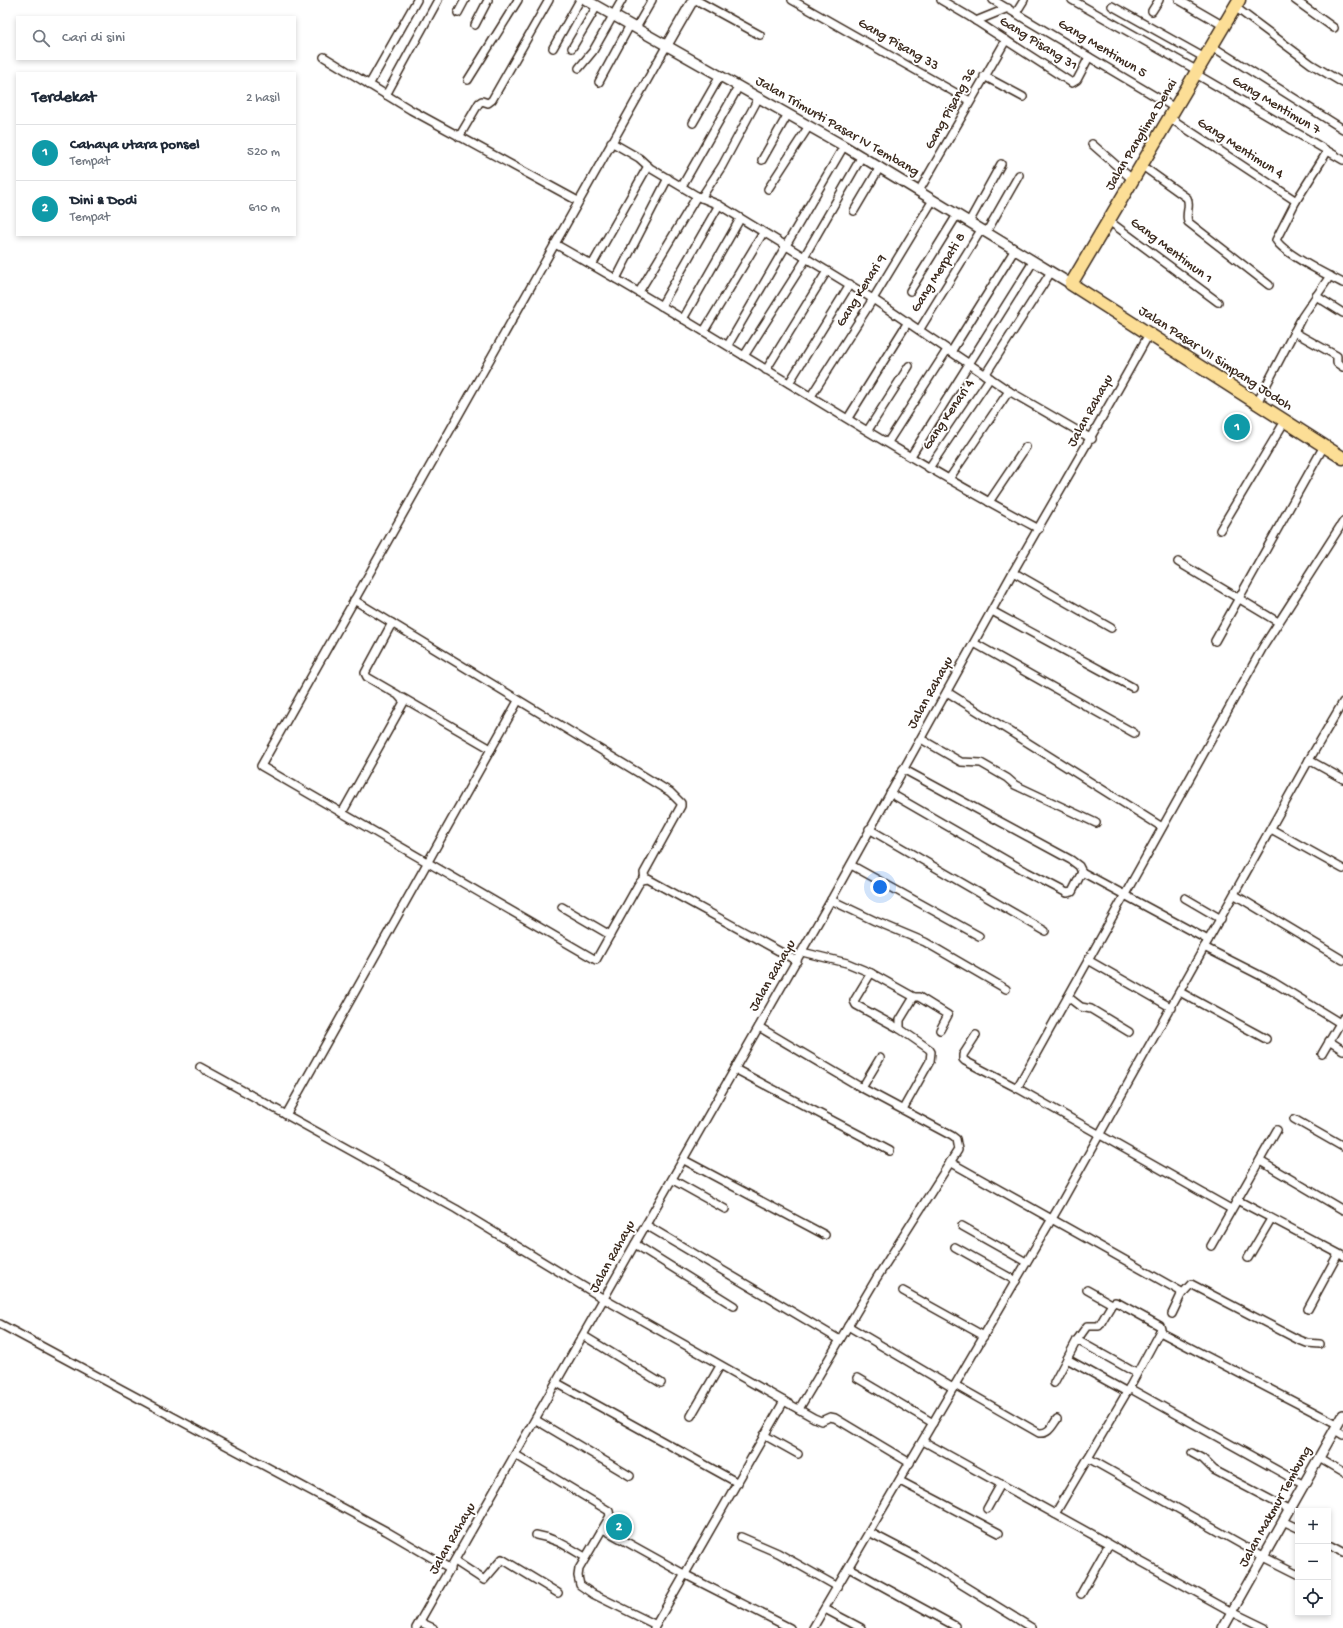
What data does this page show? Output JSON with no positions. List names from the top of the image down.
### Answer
{
  "streets": {
    "main road": ["Jalan Panglima Denai", "Jalan Pasar VII Simpang Jodoh"],
    "street": [
      "Gang Pisang 31",
      "Gang Pisang 33",
      "Gang Mentimun 5",
      "Gang Mentimun 7",
      "Gang Pisang 36",
      "Jalan Trimurti Pasar IV Tembang",
      "Gang Mentimun 4",
      "Gang Mentimun 1",
      "Gang Merpati 8",
      "Gang Kenari 9",
      "Jalan Rahayu",
      "Gang Kenari 4",
      "Jalan Makmur Tembung"
    ]
  },
  "crossings": [
    ["Gang Pisang 31", "Gang Mentimun 5"],
    ["Gang Pisang 31", "Gang Pisang 36"],
    ["Gang Pisang 33", "Gang Pisang 36"],
    ["Gang Mentimun 5", "Jalan Panglima Denai"],
    ["Gang Mentimun 5", "Gang Mentimun 4"],
    ["Gang Mentimun 7", "Jalan Panglima Denai"],
    ["Gang Pisang 36", "Jalan Trimurti Pasar IV Tembang"],
    ["Jalan Trimurti Pasar IV Tembang", "Jalan Panglima Denai"],
    ["Jalan Trimurti Pasar IV Tembang", "Gang Merpati 8"],
    ["Jalan Trimurti Pasar IV Tembang", "Gang Kenari 9"],
    ["Jalan Trimurti Pasar IV Tembang", "Jalan Pasar VII Simpang Jodoh"],
    ["Jalan Trimurti Pasar IV Tembang", "Gang Kenari 4"],
    ["Jalan Panglima Denai", "Gang Mentimun 4"],
    ["Jalan Panglima Denai", "Gang Mentimun 1"],
    ["Jalan Panglima Denai", "Jalan Pasar VII Simpang Jodoh"],
    ["Jalan Pasar VII Simpang Jodoh", "Jalan Rahayu"]
  ],
  "page": {
    "search": "Cari di sini",
    "heading": ["Terdekat", "2 hasil"],
    "list": [
      {
        "mark": "1",
        "name": "Cahaya utara ponsel",
        "note": "Tempat",
        "value": "520 m"
      },
      {
        "mark": "2",
        "name": "Dini & Dodi",
        "note": "Tempat",
        "value": "610 m"
      }
    ],
    "pins": ["1", "2"],
    "map_buttons": ["+", "−"]
  }
}
